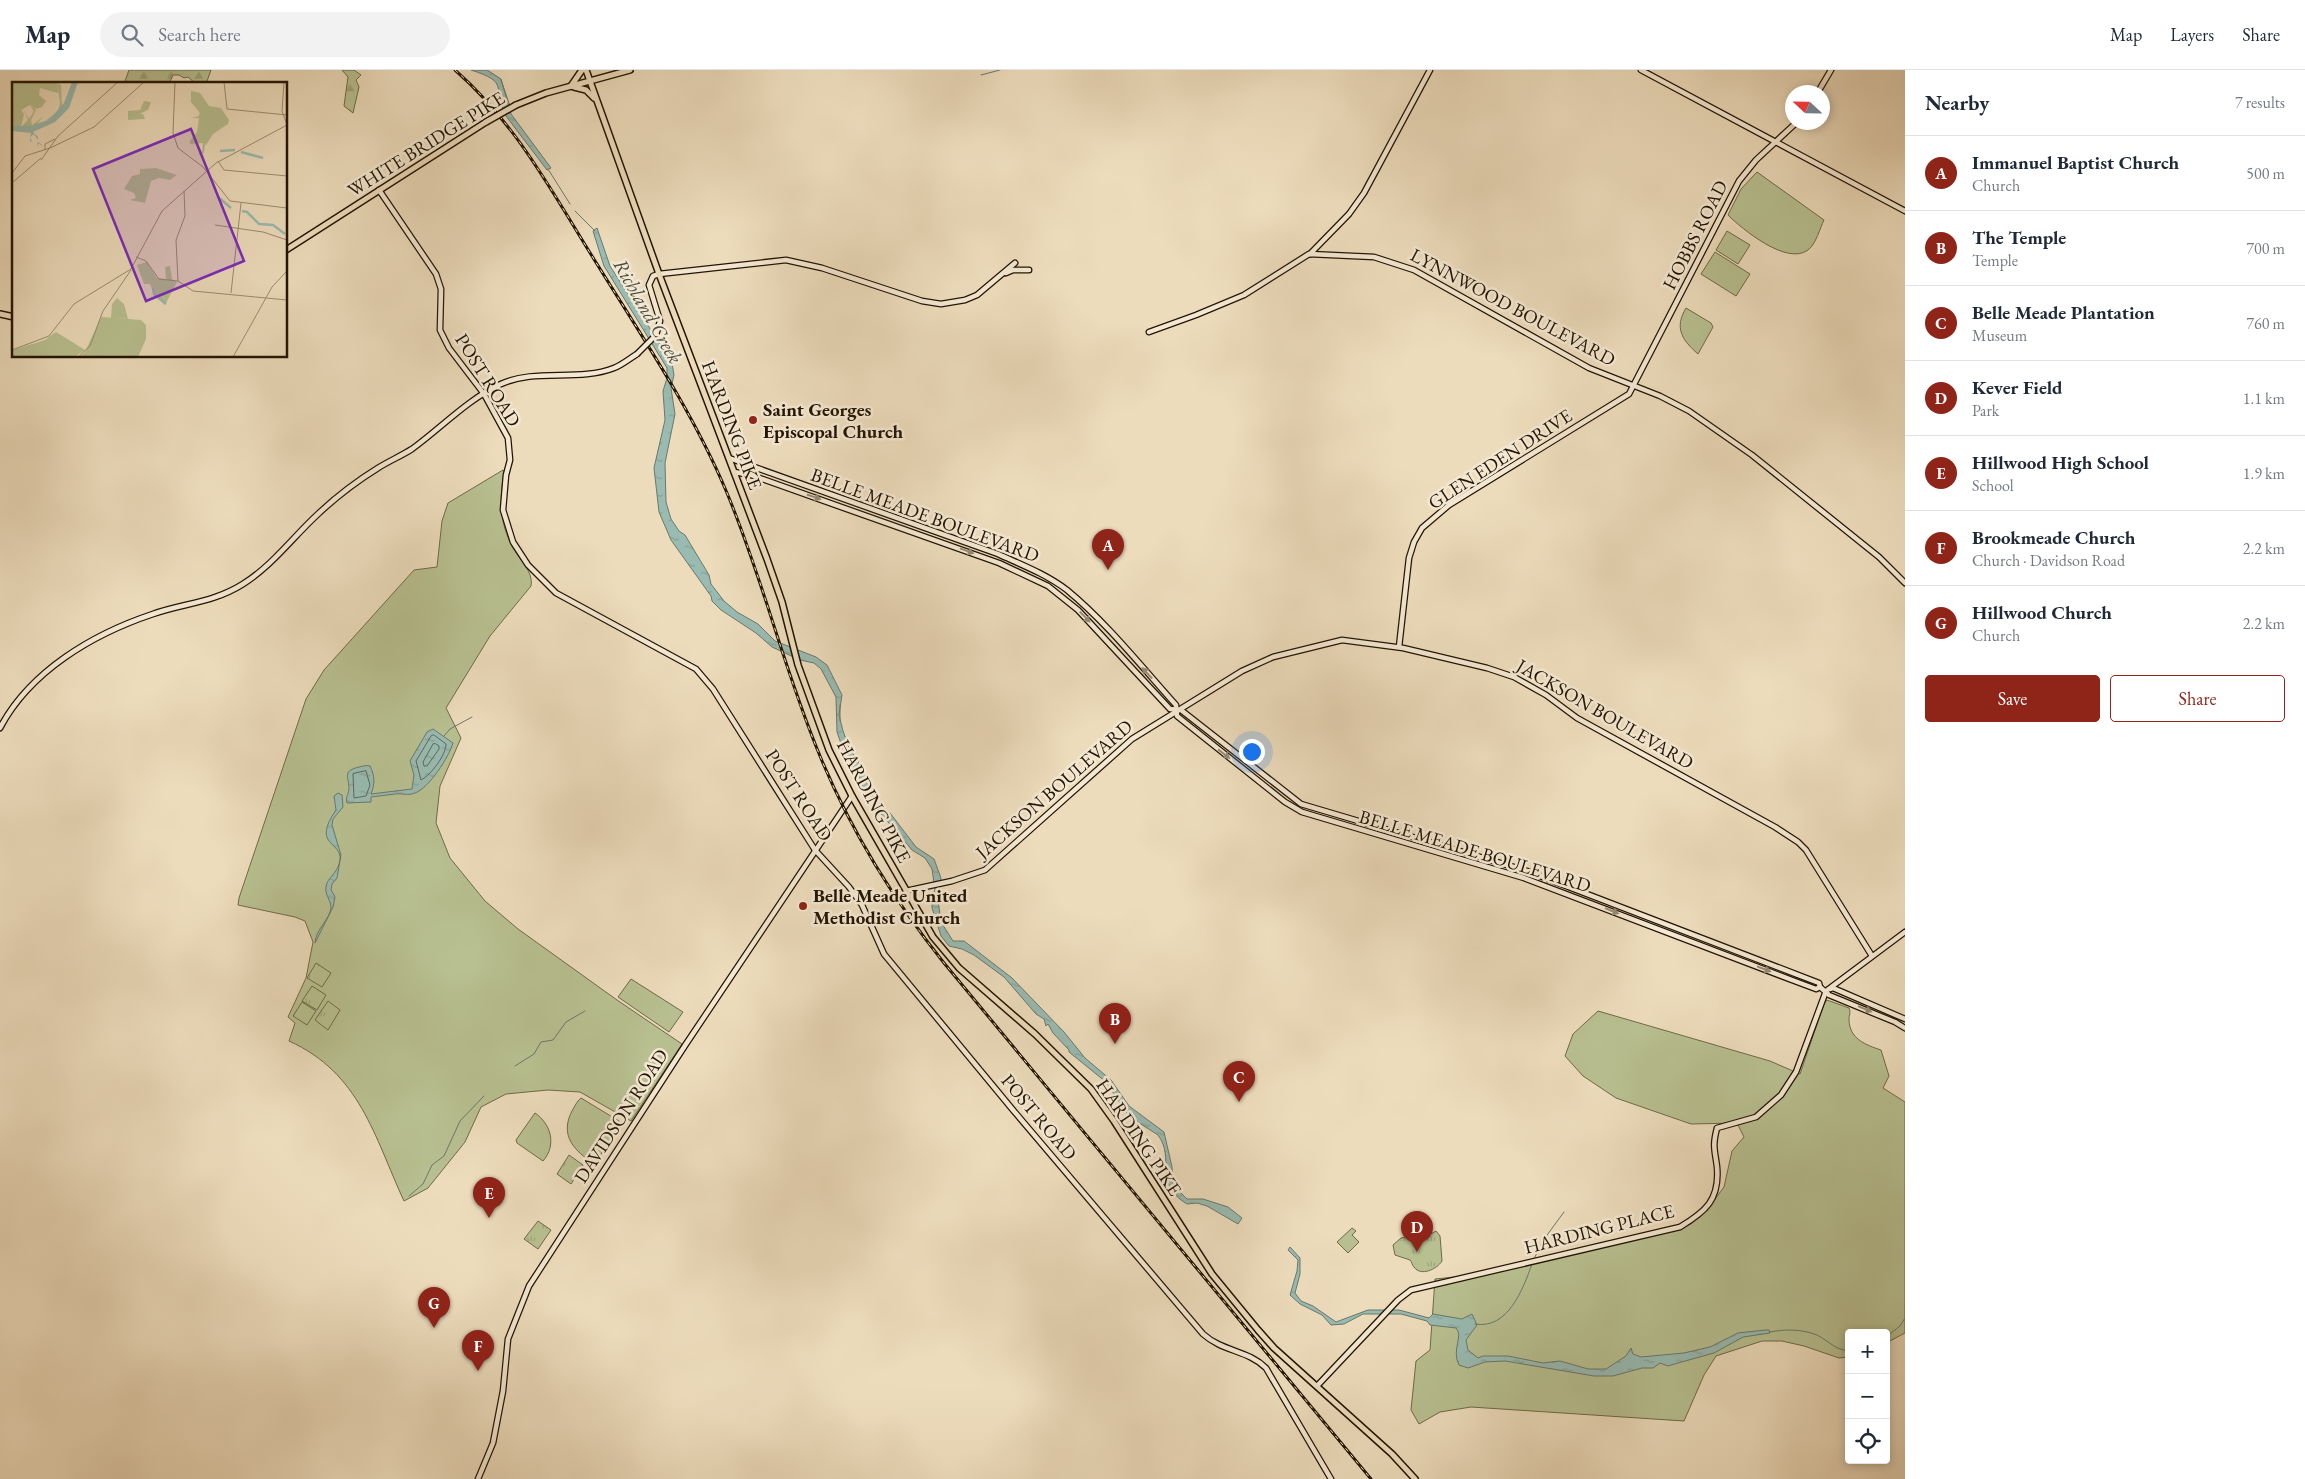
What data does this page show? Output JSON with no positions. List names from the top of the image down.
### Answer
{
  "streets": {
    "main road": ["WHITE BRIDGE PIKE", "HARDING PIKE"],
    "street": [
      "HOBBS ROAD",
      "LYNNWOOD BOULEVARD",
      "POST ROAD",
      "GLEN EDEN DRIVE",
      "BELLE MEADE BOULEVARD",
      "JACKSON BOULEVARD",
      "DAVIDSON ROAD",
      "HARDING PLACE"
    ]
  },
  "crossings": [
    ["WHITE BRIDGE PIKE", "POST ROAD"],
    ["WHITE BRIDGE PIKE", "HARDING PIKE"],
    ["HOBBS ROAD", "GLEN EDEN DRIVE"],
    ["LYNNWOOD BOULEVARD", "GLEN EDEN DRIVE"],
    ["POST ROAD", "DAVIDSON ROAD"],
    ["HARDING PIKE", "BELLE MEADE BOULEVARD"],
    ["HARDING PIKE", "JACKSON BOULEVARD"],
    ["HARDING PIKE", "DAVIDSON ROAD"],
    ["HARDING PIKE", "HARDING PLACE"],
    ["GLEN EDEN DRIVE", "JACKSON BOULEVARD"],
    ["BELLE MEADE BOULEVARD", "JACKSON BOULEVARD"],
    ["BELLE MEADE BOULEVARD", "HARDING PLACE"]
  ],
  "water": ["Richland Creek"],
  "places": ["Saint Georges Episcopal Church", "Belle Meade United Methodist Church"],
  "north": "left",
  "page": {
    "header": "Map",
    "search": "Search here",
    "nav": ["Map", "Layers", "Share"],
    "heading": ["Nearby", "7 results"],
    "list": [
      {
        "mark": "A",
        "name": "Immanuel Baptist Church",
        "note": "Church",
        "value": "500 m"
      },
      {
        "mark": "B",
        "name": "The Temple",
        "note": "Temple",
        "value": "700 m"
      },
      {
        "mark": "C",
        "name": "Belle Meade Plantation",
        "note": "Museum",
        "value": "760 m"
      },
      {
        "mark": "D",
        "name": "Kever Field",
        "note": "Park",
        "value": "1.1 km"
      },
      {
        "mark": "E",
        "name": "Hillwood High School",
        "note": "School",
        "value": "1.9 km"
      },
      {
        "mark": "F",
        "name": "Brookmeade Church",
        "note": "Church · Davidson Road",
        "value": "2.2 km"
      },
      {
        "mark": "G",
        "name": "Hillwood Church",
        "note": "Church",
        "value": "2.2 km"
      }
    ],
    "pins": [
      "A",
      "B",
      "C",
      "E",
      "D",
      "G",
      "F"
    ],
    "buttons": ["Save", "Share"],
    "map_buttons": ["+", "−"]
  }
}
